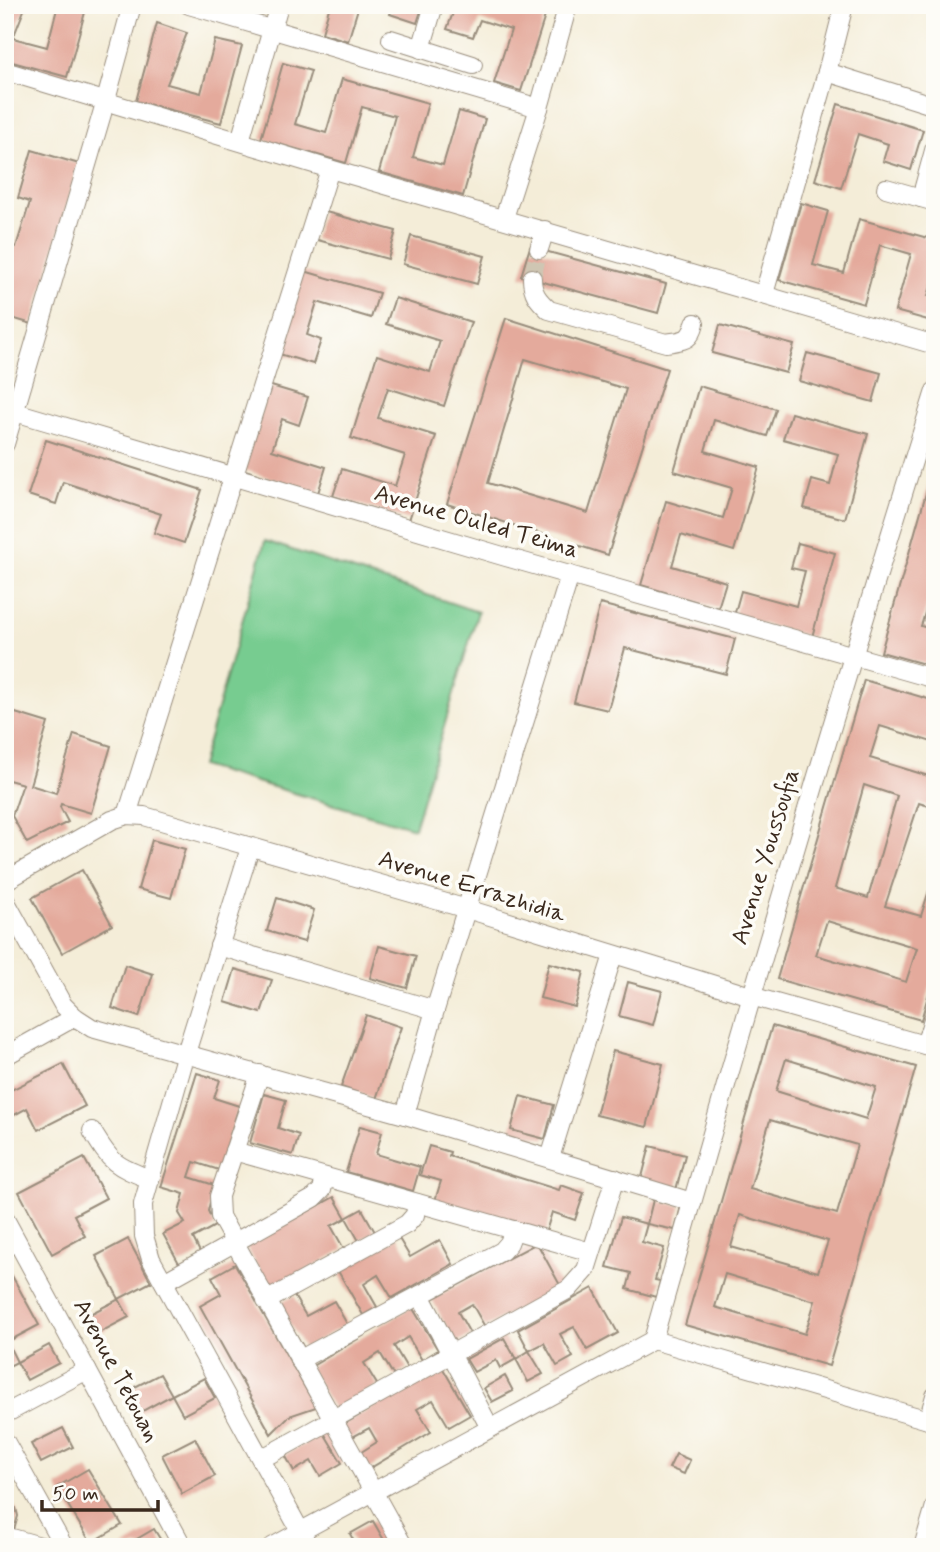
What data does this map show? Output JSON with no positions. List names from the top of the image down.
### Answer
{
  "streets": {
    "street": [
      "Avenue Ouled Teima",
      "Avenue Youssoufia",
      "Avenue Errazhidia",
      "Avenue Tetouan"
    ]
  },
  "crossings": [
    ["Avenue Ouled Teima", "Avenue Youssoufia"],
    ["Avenue Youssoufia", "Avenue Errazhidia"]
  ],
  "scale_bar": "50 m"
}
